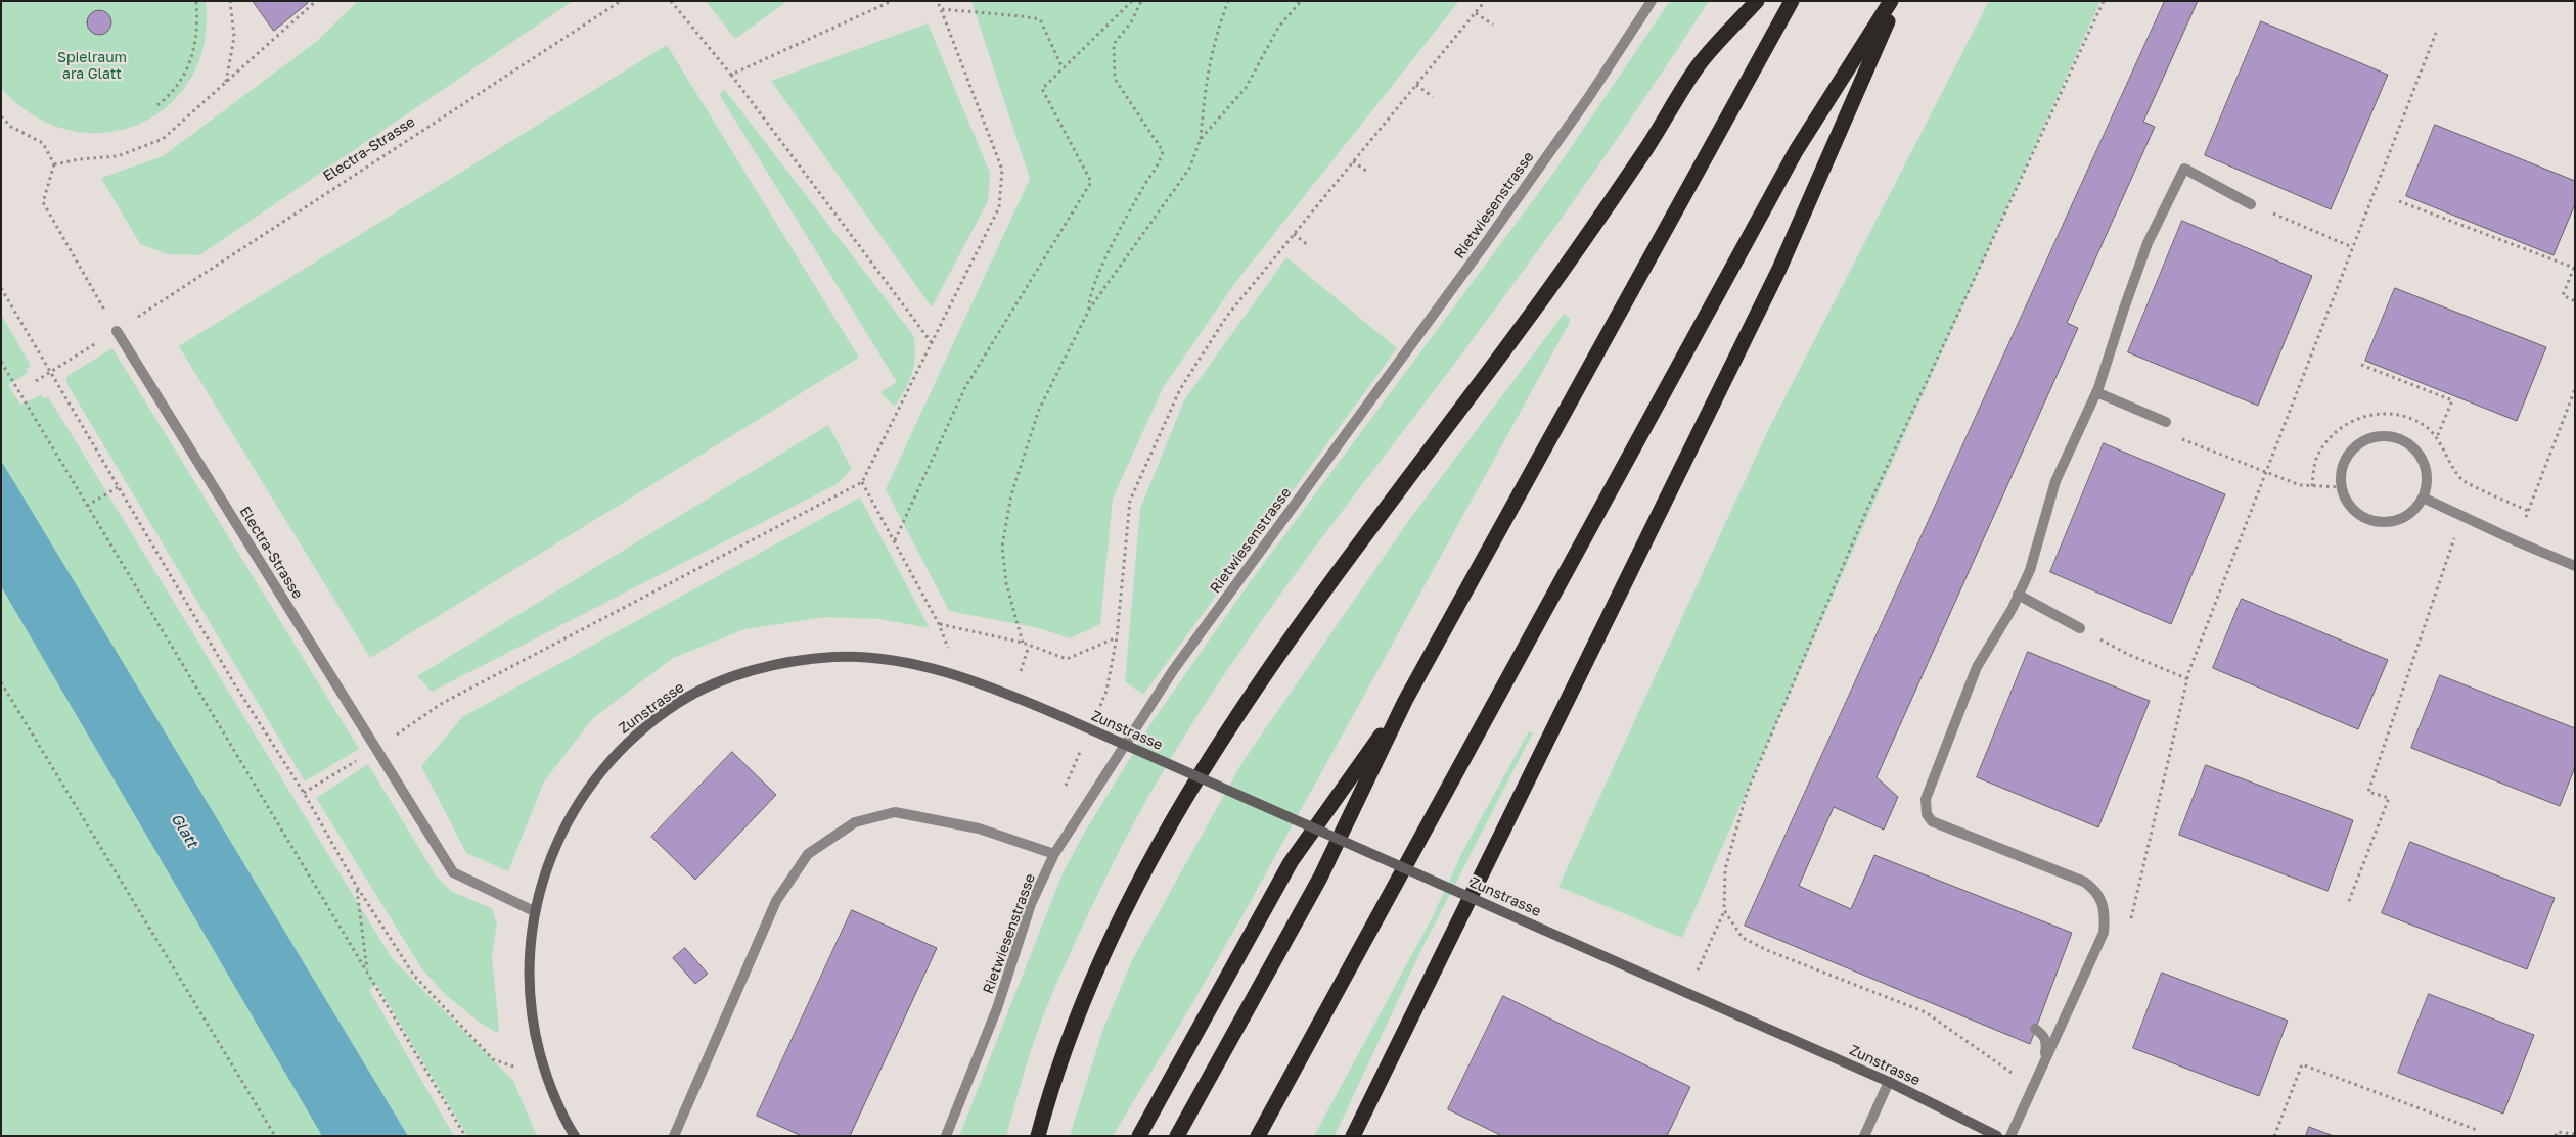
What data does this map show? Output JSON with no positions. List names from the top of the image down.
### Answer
{
  "streets": {
    "street": ["Electra-Strasse", "Rietwiesenstrasse", "Zunstrasse"]
  },
  "crossings": [
    ["Electra-Strasse", "Zunstrasse"]
  ],
  "water": ["Glatt"],
  "parks": ["Spielraum ara Glatt"]
}
